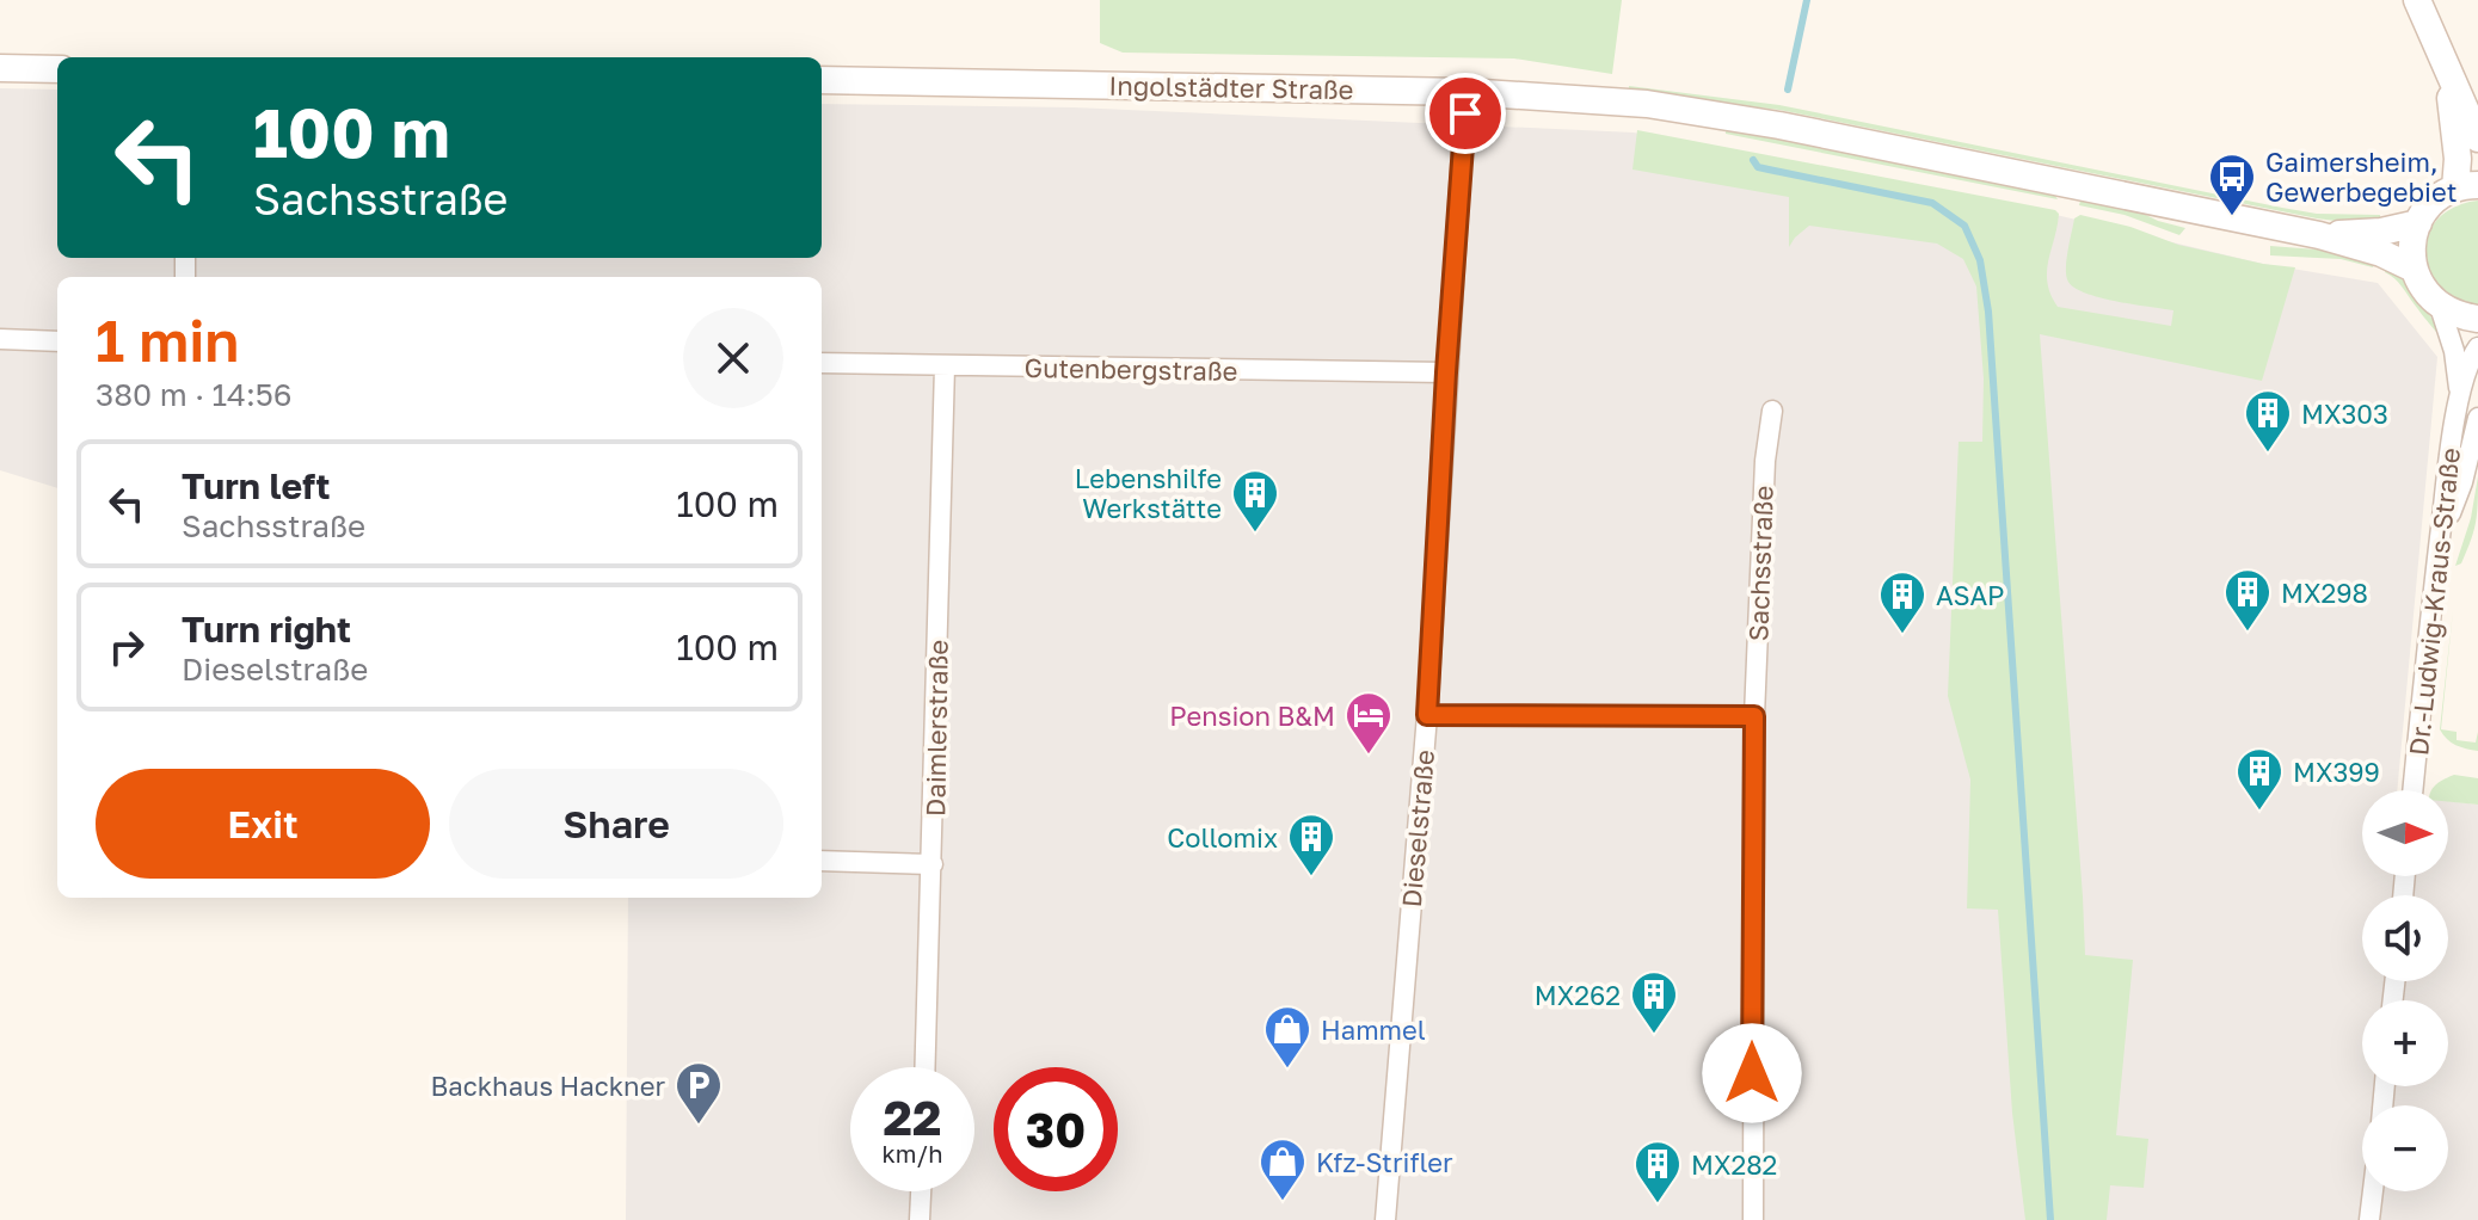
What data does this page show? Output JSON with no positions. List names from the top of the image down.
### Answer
{
  "streets": {
    "street": [
      "Ingolstädter Straße",
      "Gutenbergstraße",
      "Sachsstraße",
      "Dr.-Ludwig-Kraus-Straße",
      "Daimlerstraße",
      "Dieselstraße"
    ]
  },
  "crossings": [
    ["Ingolstädter Straße", "Dieselstraße"],
    ["Gutenbergstraße", "Daimlerstraße"],
    ["Gutenbergstraße", "Dieselstraße"]
  ],
  "places": {
    "bus stop": ["Gaimersheim, Gewerbegebiet"],
    "building": [
      "MX303",
      "Lebenshilfe Werkstätte",
      "MX298",
      "ASAP",
      "MX399",
      "Collomix",
      "MX262",
      "MX282"
    ],
    "hotel": ["Pension B&M"],
    "shop": ["Hammel", "Kfz-Strifler"],
    "parking": ["Backhaus Hackner"]
  },
  "north": "right",
  "page": {
    "turn": ["100 m", "Sachsstraße"],
    "heading": ["1 min", "380 m · 14:56"],
    "list": [
      {
        "name": "Turn left",
        "note": "Sachsstraße",
        "value": "100 m"
      },
      {
        "name": "Turn right",
        "note": "Dieselstraße",
        "value": "100 m"
      }
    ],
    "buttons": ["Exit", "Share"],
    "map_buttons": ["+", "−"],
    "speed": "22 km/h",
    "limit": "30"
  }
}
